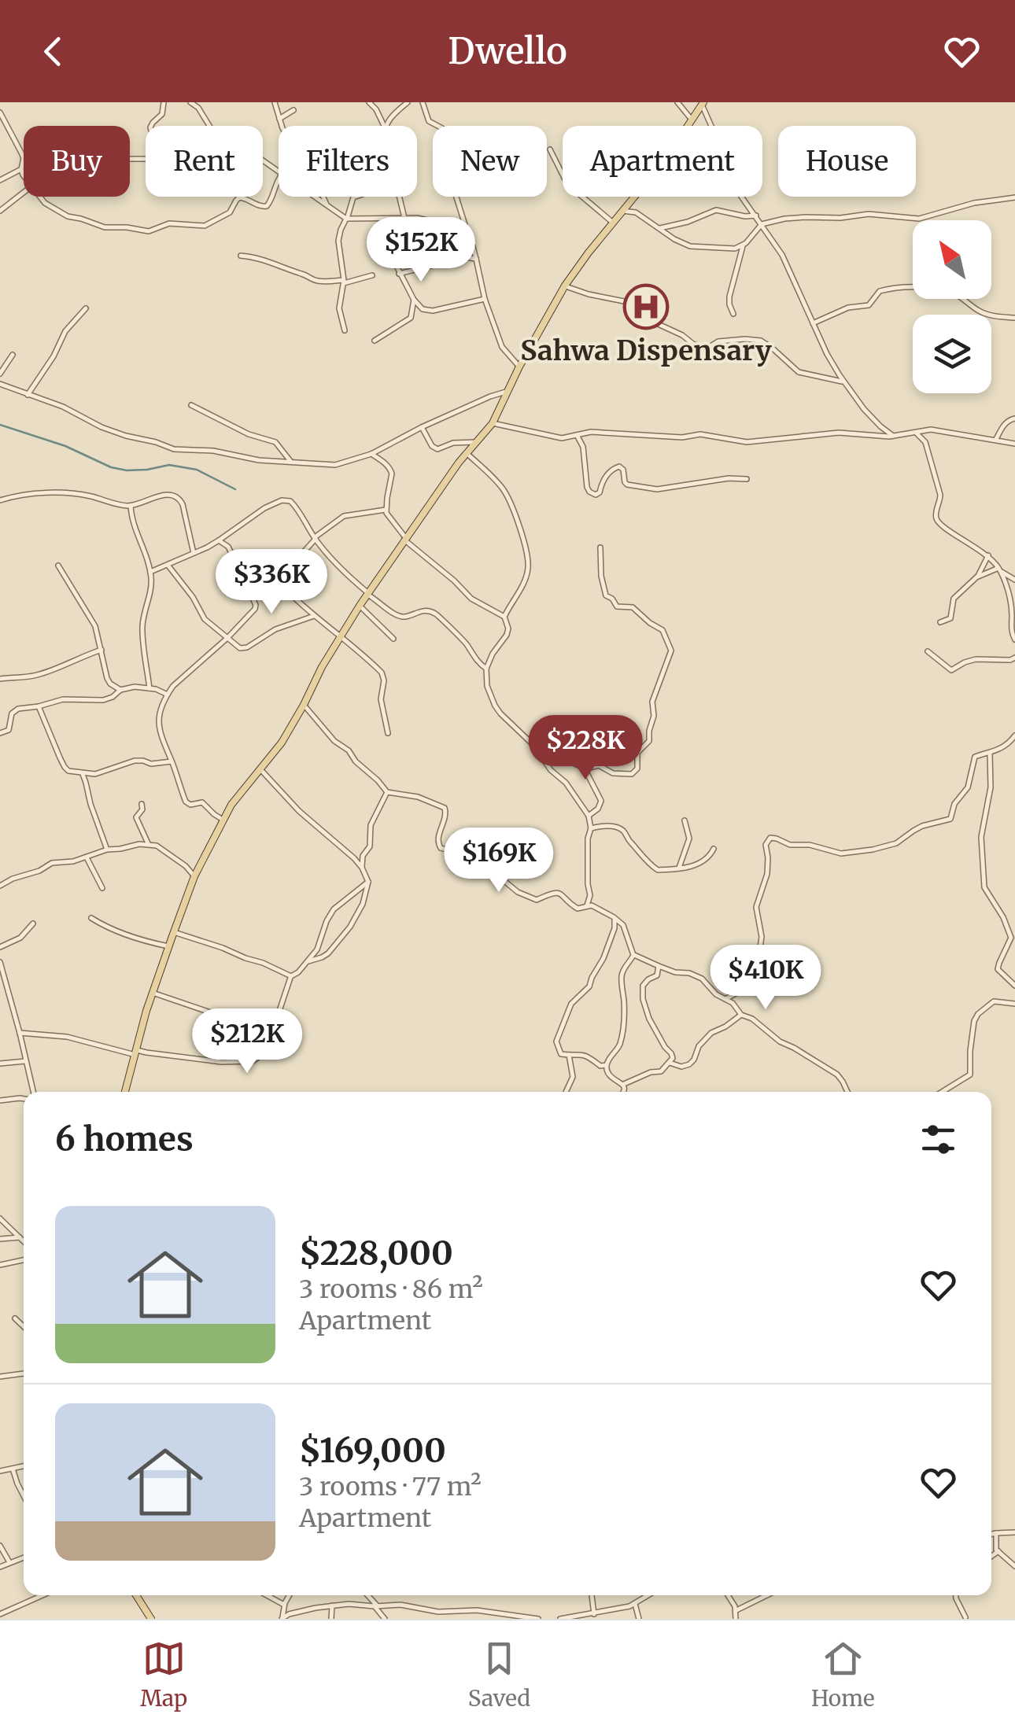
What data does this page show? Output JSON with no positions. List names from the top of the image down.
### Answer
{
  "places": {
    "hospital": ["Sahwa Dispensary"]
  },
  "north": "top left",
  "page": {
    "header": "Dwello",
    "chip": [
      "Buy",
      "Rent",
      "Filters",
      "New",
      "Apartment",
      "House"
    ],
    "price": [
      "$152K",
      "$336K",
      "$228K",
      "$169K",
      "$410K",
      "$212K"
    ],
    "heading": "6 homes",
    "list": [
      {
        "name": "$228,000",
        "note": "3 rooms · 86 m² · Apartment"
      },
      {
        "name": "$169,000",
        "note": "3 rooms · 77 m² · Apartment"
      }
    ],
    "tabs": ["Map", "Saved", "Home"]
  }
}
